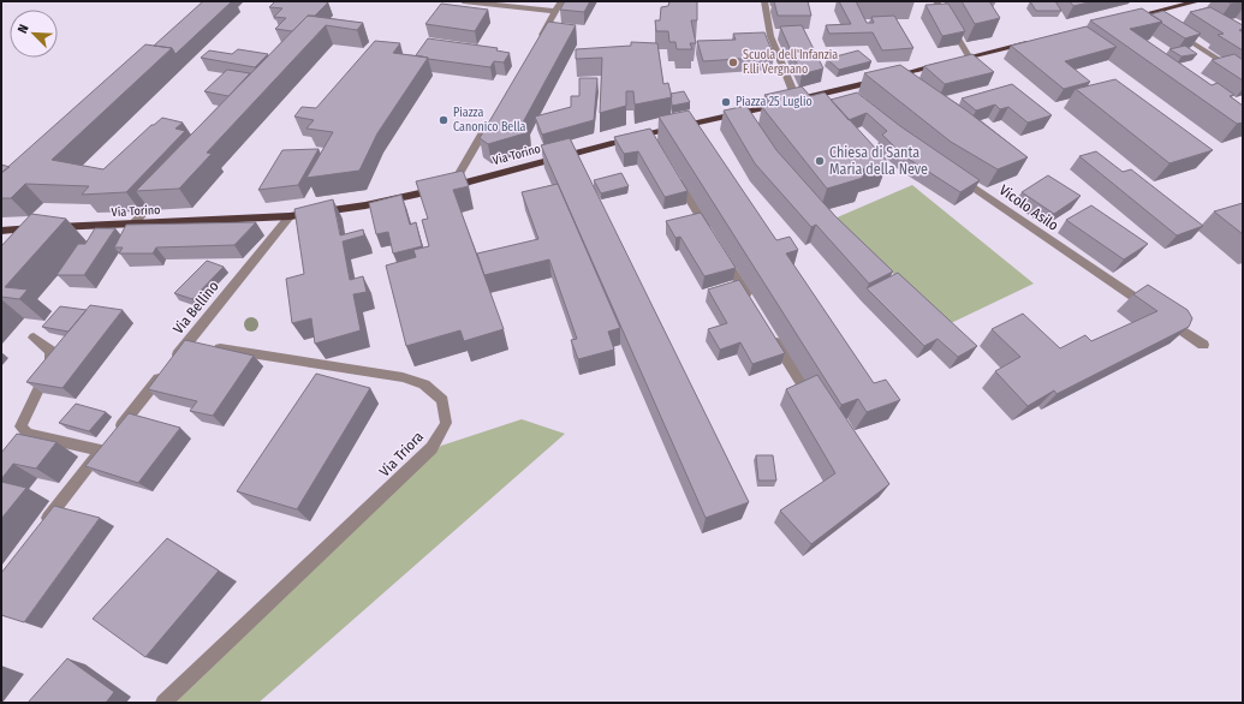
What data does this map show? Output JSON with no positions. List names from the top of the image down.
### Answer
{
  "streets": {
    "main road": ["Via Torino"],
    "street": ["Vicolo Asilo", "Via Bellino", "Via Triora"]
  },
  "crossings": [
    ["Via Torino", "Via Bellino"],
    ["Via Bellino", "Via Triora"]
  ],
  "places": [
    "Scuola dell'Infanzia F.lli Vergnano",
    "Piazza 25 Luglio",
    "Piazza Canonico Bella",
    "Chiesa di Santa Maria della Neve"
  ],
  "north": "top left"
}
